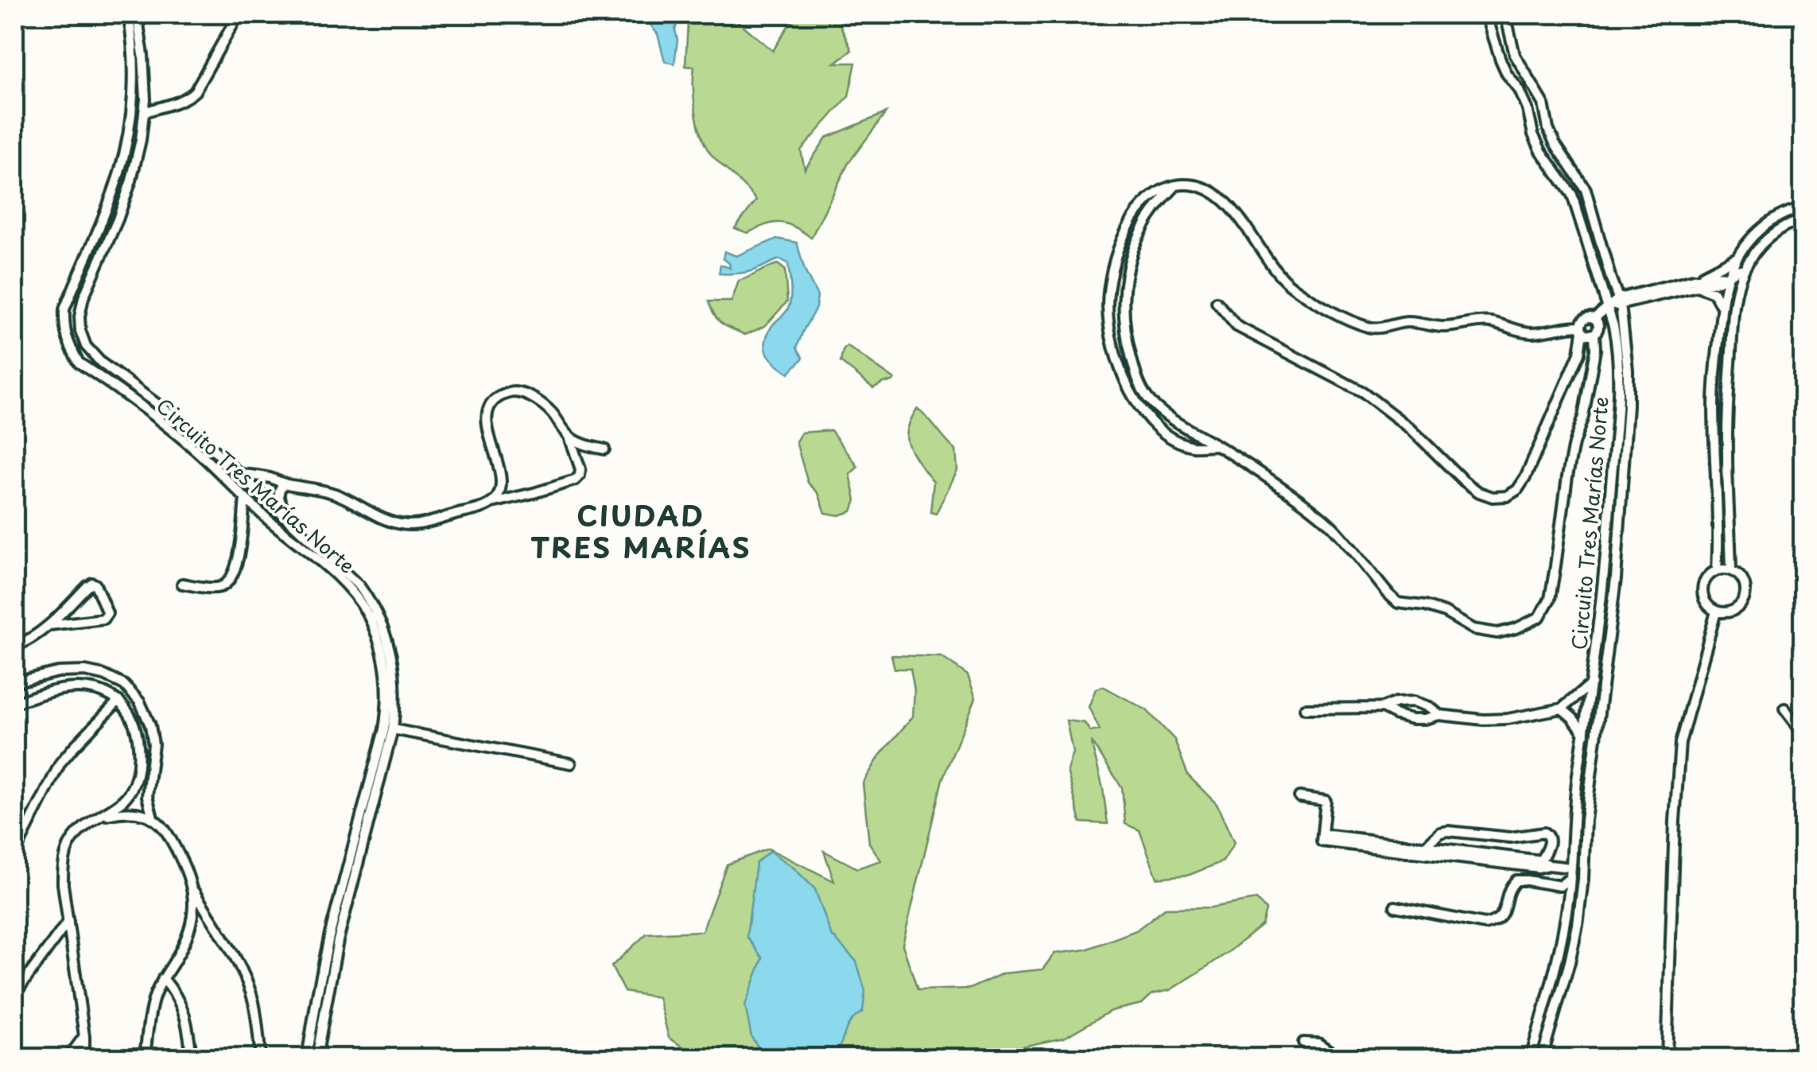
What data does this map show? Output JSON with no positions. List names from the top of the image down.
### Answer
{
  "streets": {
    "street": ["Circuito Tres Marías Norte"]
  },
  "districts": ["CIUDAD TRES MARÍAS"]
}
